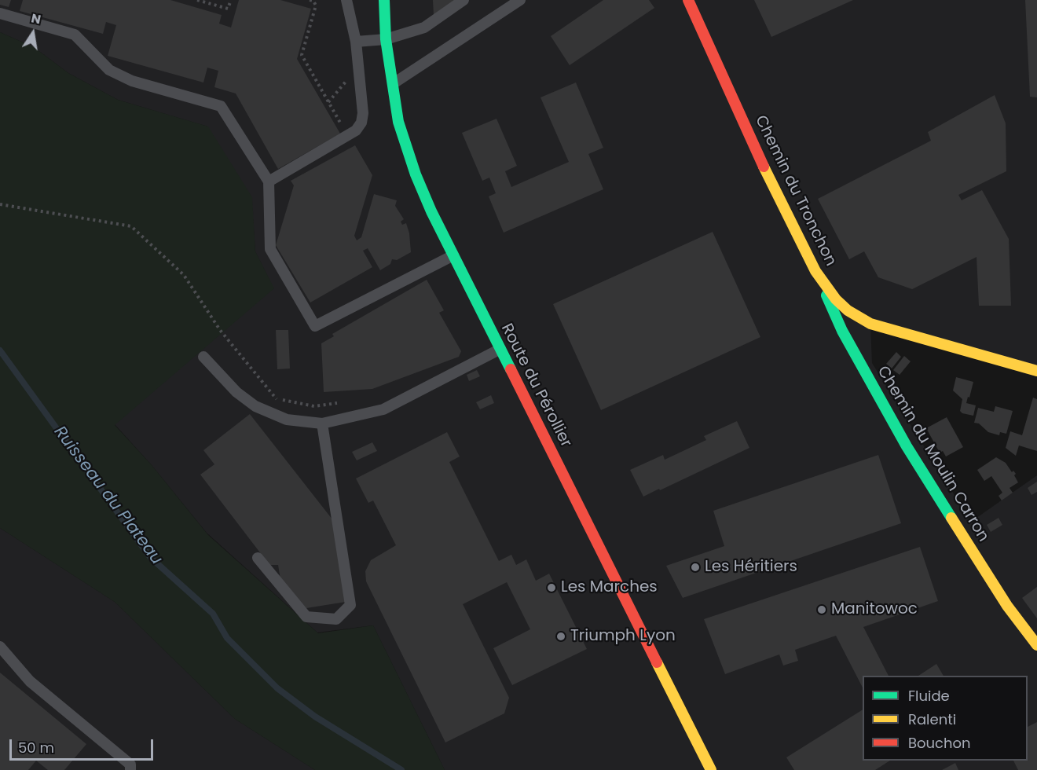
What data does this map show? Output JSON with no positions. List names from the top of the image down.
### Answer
{
  "streets": {
    "street": ["Chemin du Tronchon", "Route du Pérollier", "Chemin du Moulin Carron"]
  },
  "crossings": [
    ["Chemin du Tronchon", "Chemin du Moulin Carron"]
  ],
  "water": ["Ruisseau du Plateau"],
  "places": [
    "Les Héritiers",
    "Les Marches",
    "Manitowoc",
    "Triumph Lyon"
  ],
  "legend": ["Fluide", "Ralenti", "Bouchon"],
  "scale_bar": "50 m",
  "north": "top"
}
